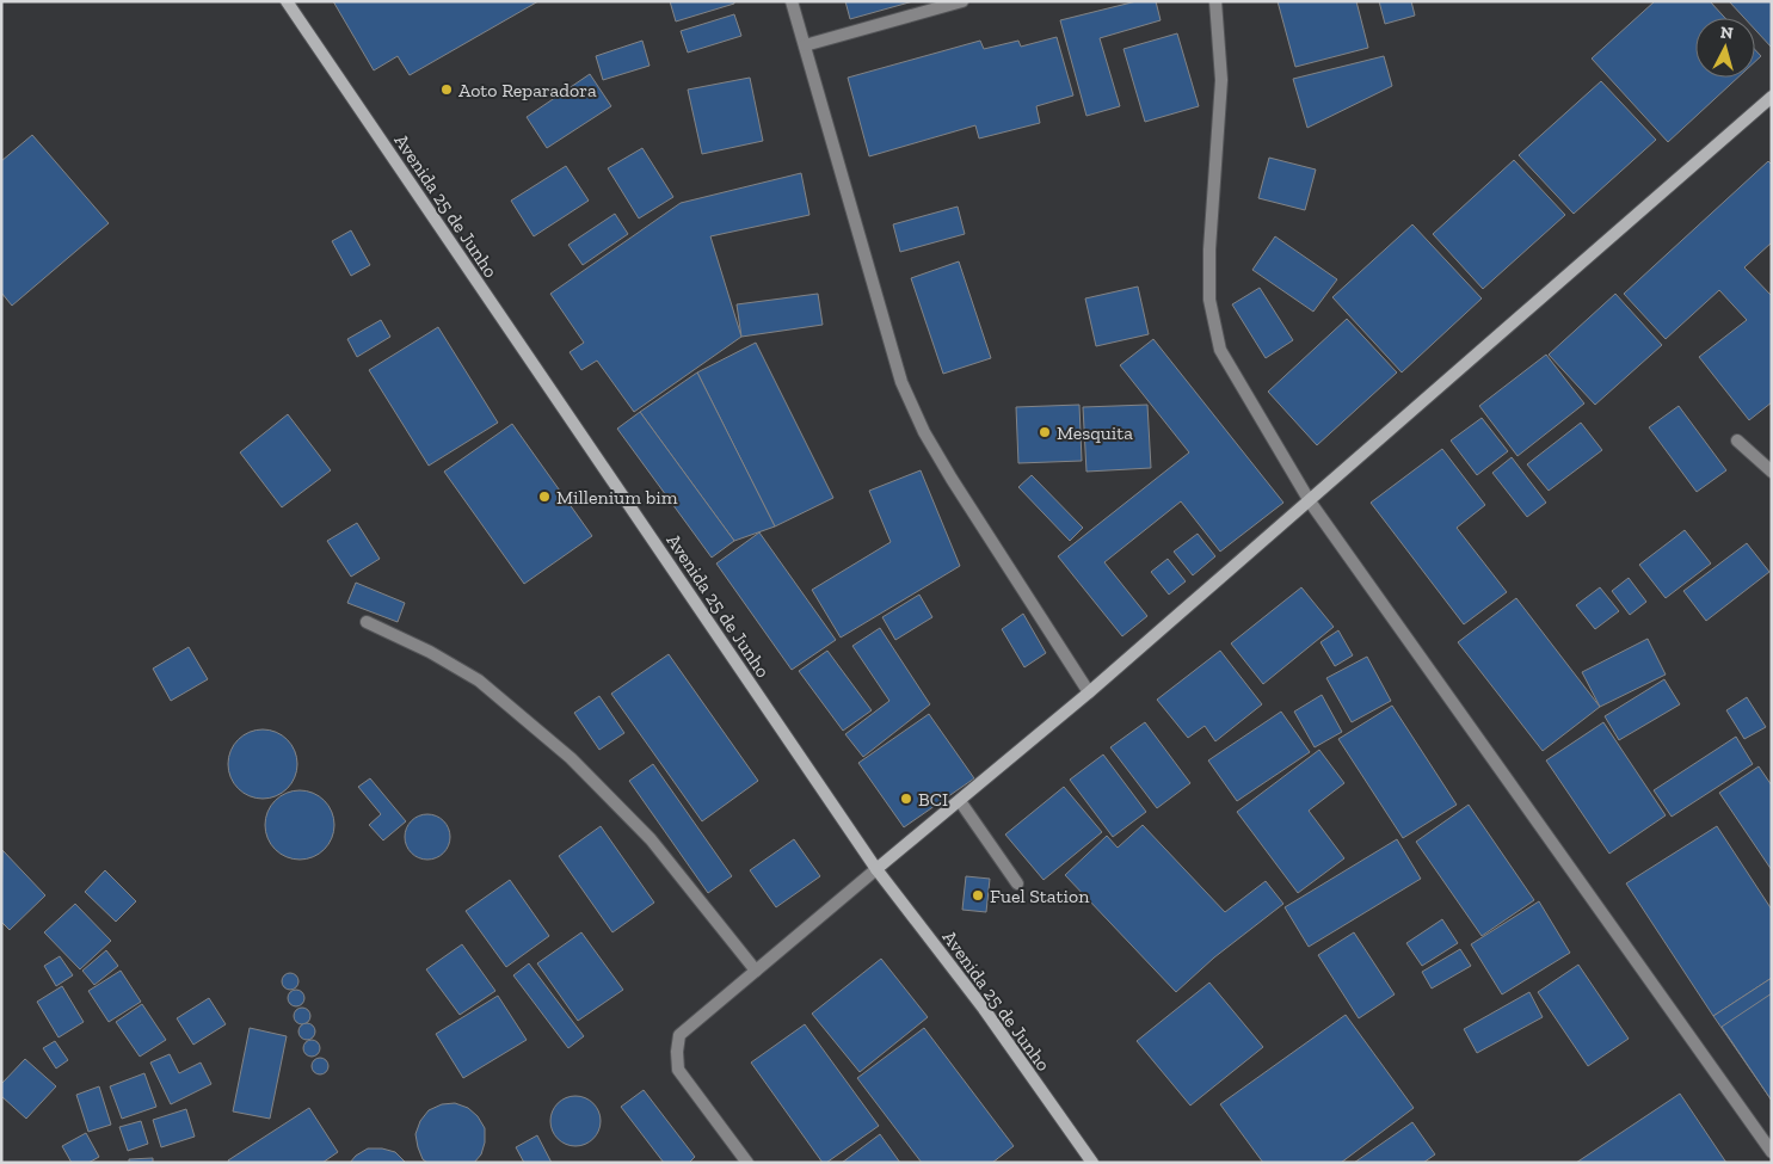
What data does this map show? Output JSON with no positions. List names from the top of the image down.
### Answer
{
  "streets": {
    "street": ["Avenida 25 de Junho"]
  },
  "places": [
    "Aoto Reparadora",
    "Mesquita",
    "Millenium bim",
    "BCI",
    "Fuel Station"
  ],
  "north": "top"
}
